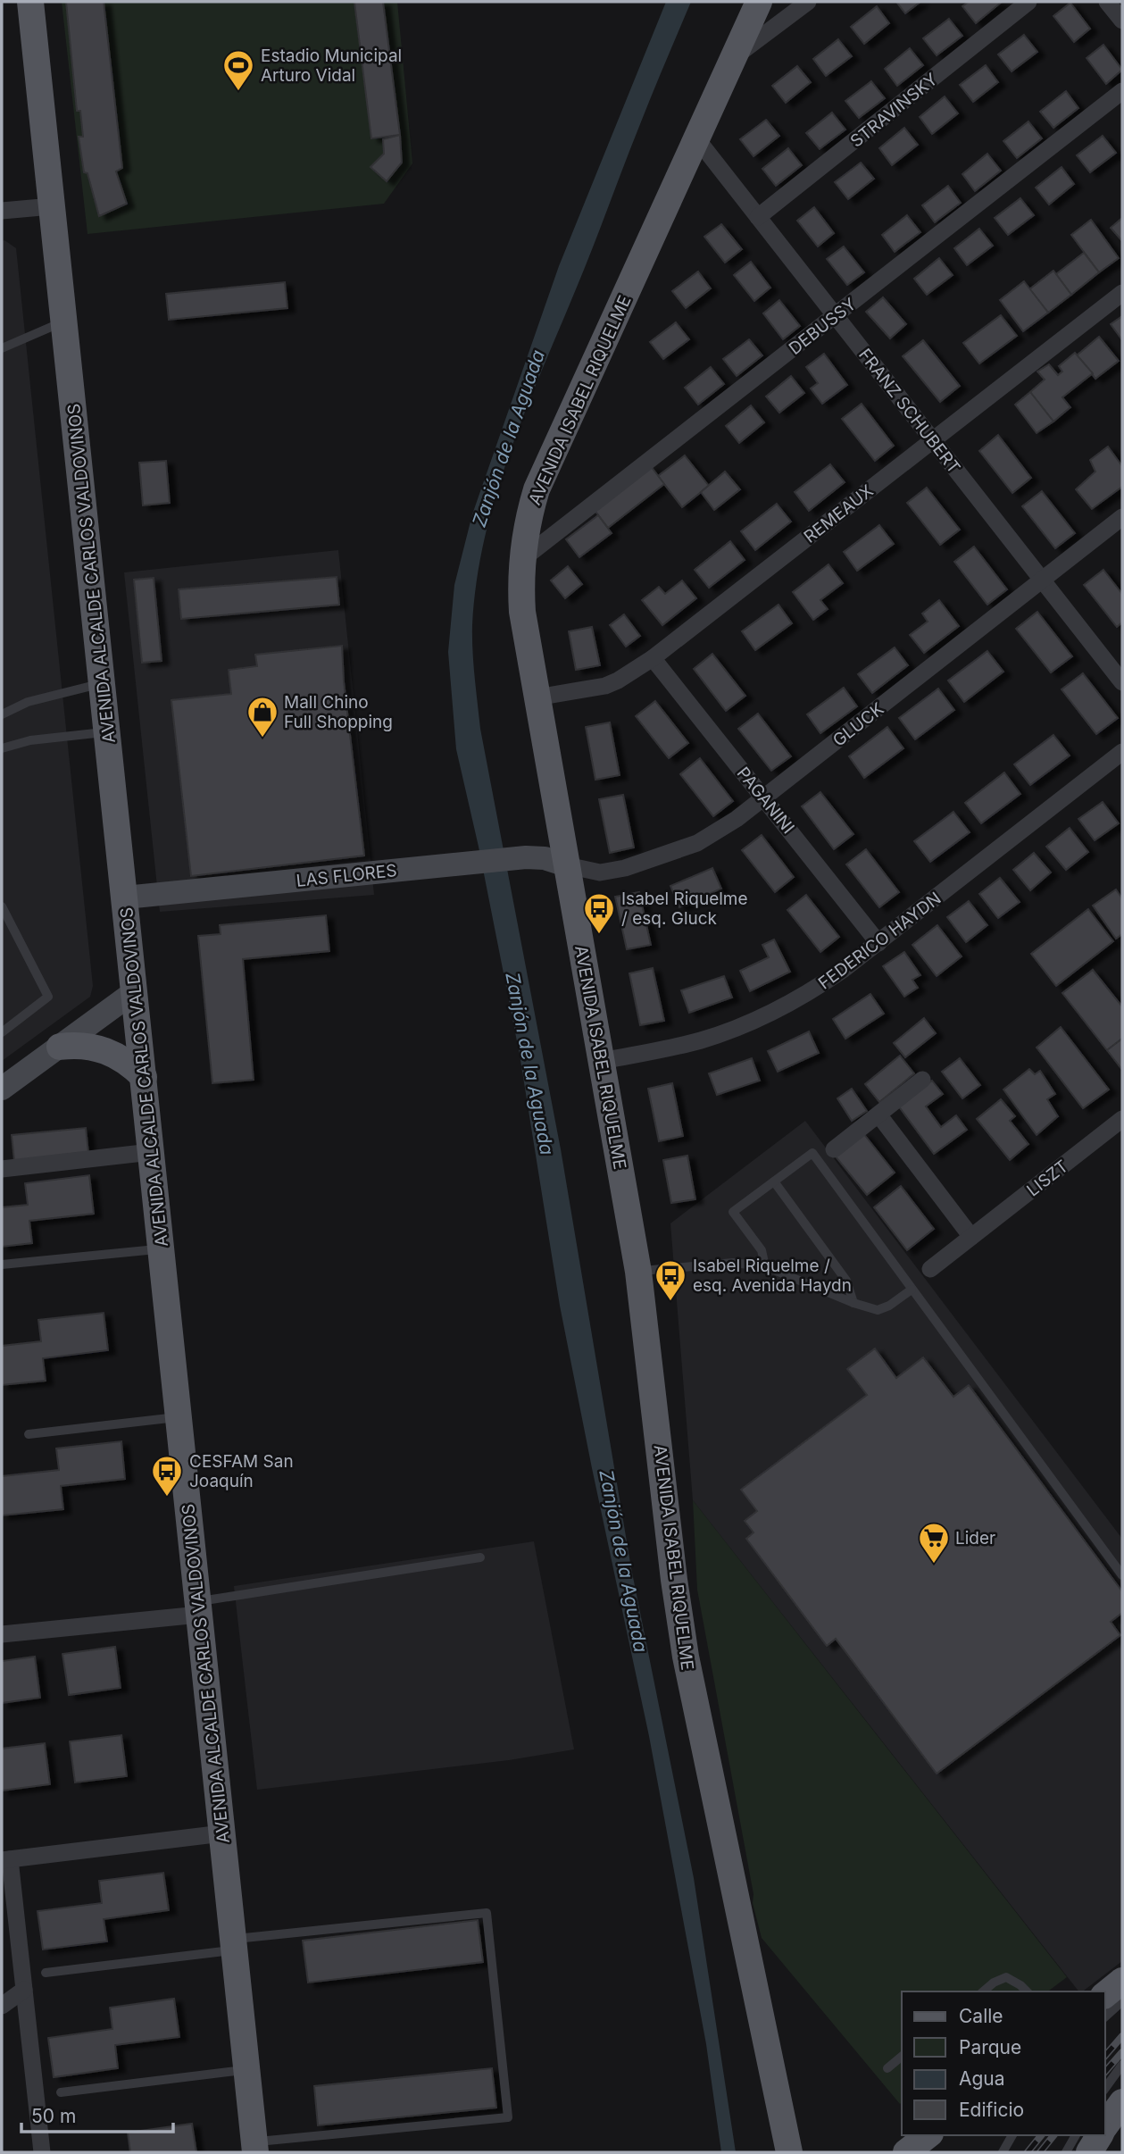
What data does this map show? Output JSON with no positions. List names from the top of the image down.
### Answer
{
  "streets": {
    "main road": ["AVENIDA ISABEL RIQUELME", "AVENIDA ALCALDE CARLOS VALDOVINOS"],
    "street": [
      "STRAVINSKY",
      "DEBUSSY",
      "FRANZ SCHUBERT",
      "REMEAUX",
      "GLUCK",
      "PAGANINI",
      "LAS FLORES",
      "FEDERICO HAYDN",
      "LISZT"
    ]
  },
  "crossings": [
    ["STRAVINSKY", "FRANZ SCHUBERT"],
    ["DEBUSSY", "AVENIDA ISABEL RIQUELME"],
    ["DEBUSSY", "FRANZ SCHUBERT"],
    ["AVENIDA ISABEL RIQUELME", "FRANZ SCHUBERT"],
    ["AVENIDA ISABEL RIQUELME", "REMEAUX"],
    ["AVENIDA ISABEL RIQUELME", "GLUCK"],
    ["AVENIDA ISABEL RIQUELME", "LAS FLORES"],
    ["AVENIDA ISABEL RIQUELME", "FEDERICO HAYDN"],
    ["FRANZ SCHUBERT", "REMEAUX"],
    ["FRANZ SCHUBERT", "GLUCK"],
    ["REMEAUX", "PAGANINI"],
    ["AVENIDA ALCALDE CARLOS VALDOVINOS", "LAS FLORES"],
    ["GLUCK", "PAGANINI"],
    ["GLUCK", "LAS FLORES"],
    ["PAGANINI", "FEDERICO HAYDN"]
  ],
  "water": ["Zanjón de la Aguada"],
  "places": {
    "sports": ["Estadio Municipal Arturo Vidal"],
    "shop": ["Mall Chino Full Shopping"],
    "bus stop": ["Isabel Riquelme / esq. Gluck", "Isabel Riquelme / esq. Avenida Haydn", "CESFAM San Joaquín"],
    "supermarket": ["Lider"]
  },
  "legend": [
    "Calle",
    "Parque",
    "Agua",
    "Edificio"
  ],
  "scale_bar": "50 m"
}
